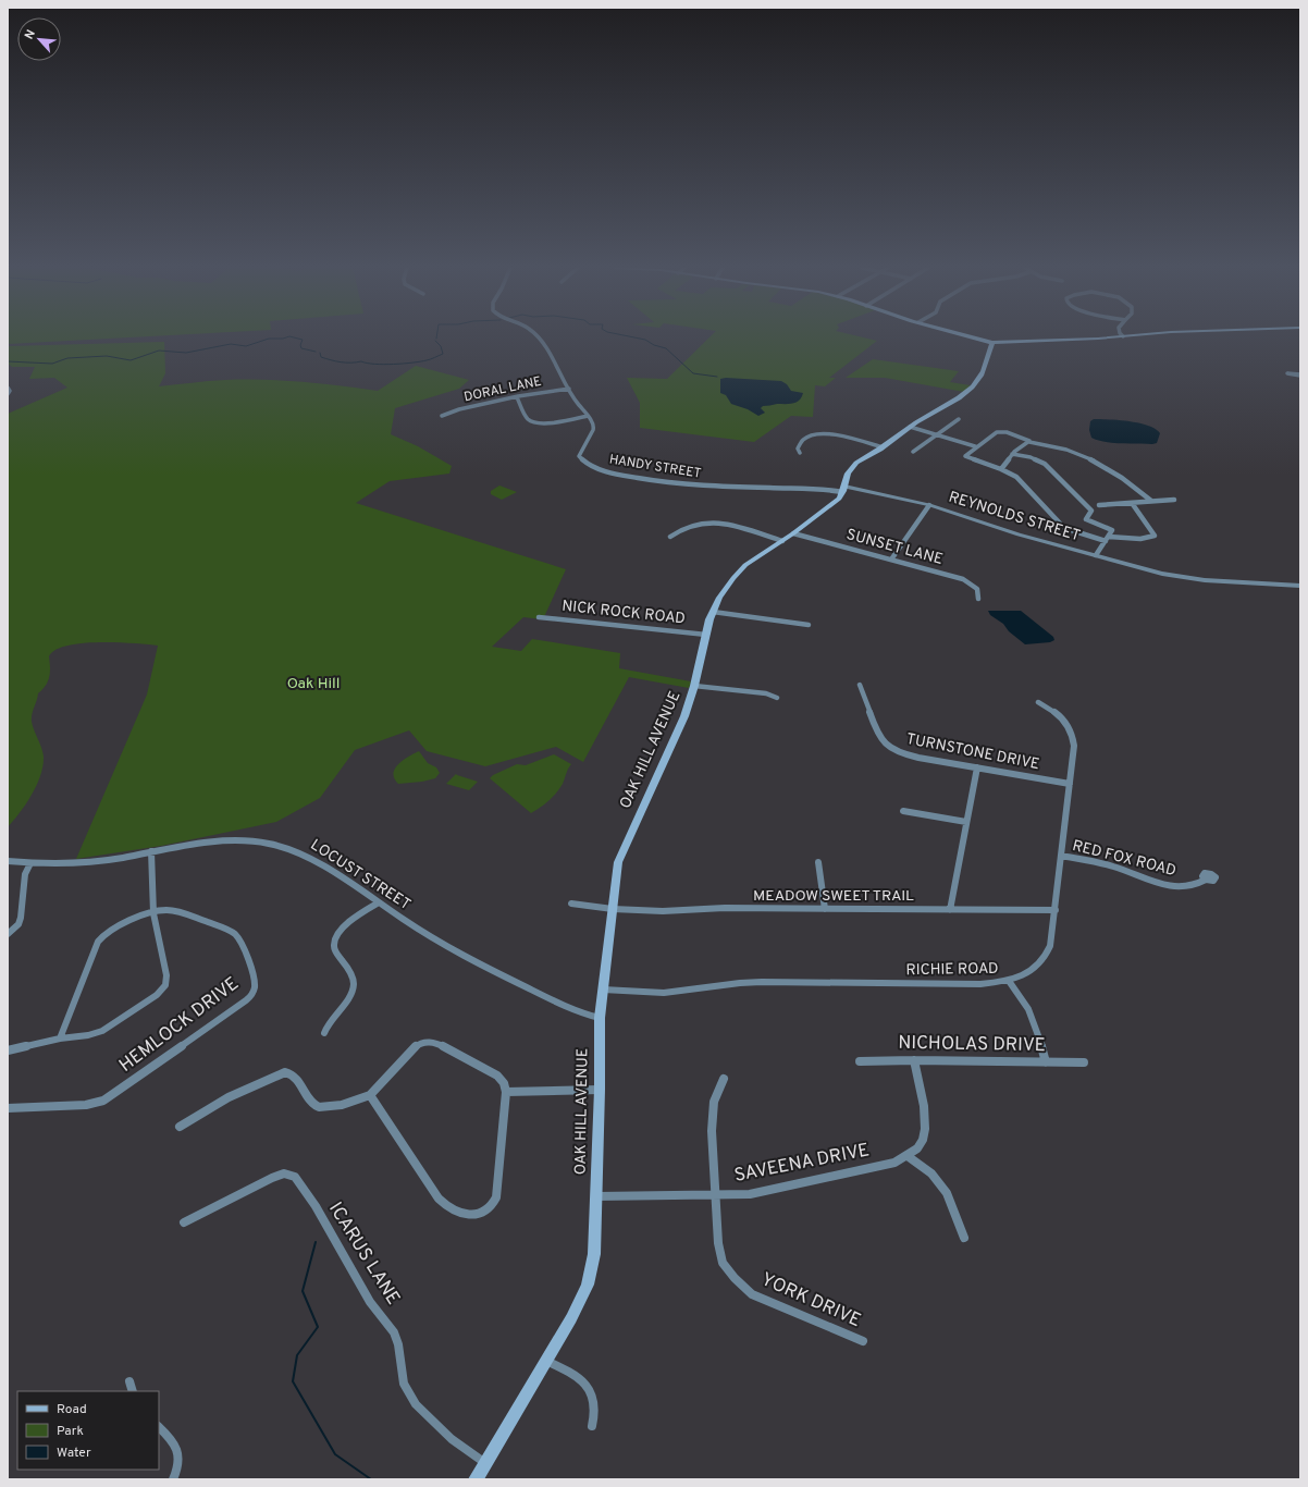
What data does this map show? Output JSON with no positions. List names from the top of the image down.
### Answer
{
  "streets": {
    "main road": ["OAK HILL AVENUE"],
    "street": [
      "DORAL LANE",
      "HANDY STREET",
      "REYNOLDS STREET",
      "SUNSET LANE",
      "NICK ROCK ROAD",
      "TURNSTONE DRIVE",
      "RED FOX ROAD",
      "LOCUST STREET",
      "MEADOW SWEET TRAIL",
      "RICHIE ROAD",
      "HEMLOCK DRIVE",
      "NICHOLAS DRIVE",
      "SAVEENA DRIVE",
      "ICARUS LANE",
      "YORK DRIVE"
    ]
  },
  "crossings": [
    ["DORAL LANE", "HANDY STREET"],
    ["HANDY STREET", "REYNOLDS STREET"],
    ["HANDY STREET", "OAK HILL AVENUE"],
    ["REYNOLDS STREET", "OAK HILL AVENUE"],
    ["SUNSET LANE", "OAK HILL AVENUE"],
    ["NICK ROCK ROAD", "OAK HILL AVENUE"],
    ["OAK HILL AVENUE", "LOCUST STREET"],
    ["OAK HILL AVENUE", "MEADOW SWEET TRAIL"],
    ["OAK HILL AVENUE", "RICHIE ROAD"],
    ["OAK HILL AVENUE", "SAVEENA DRIVE"],
    ["OAK HILL AVENUE", "ICARUS LANE"],
    ["TURNSTONE DRIVE", "RICHIE ROAD"],
    ["RED FOX ROAD", "RICHIE ROAD"],
    ["MEADOW SWEET TRAIL", "RICHIE ROAD"],
    ["NICHOLAS DRIVE", "SAVEENA DRIVE"],
    ["SAVEENA DRIVE", "YORK DRIVE"]
  ],
  "parks": ["Oak Hill"],
  "legend": ["Road", "Park", "Water"],
  "north": "top left"
}
